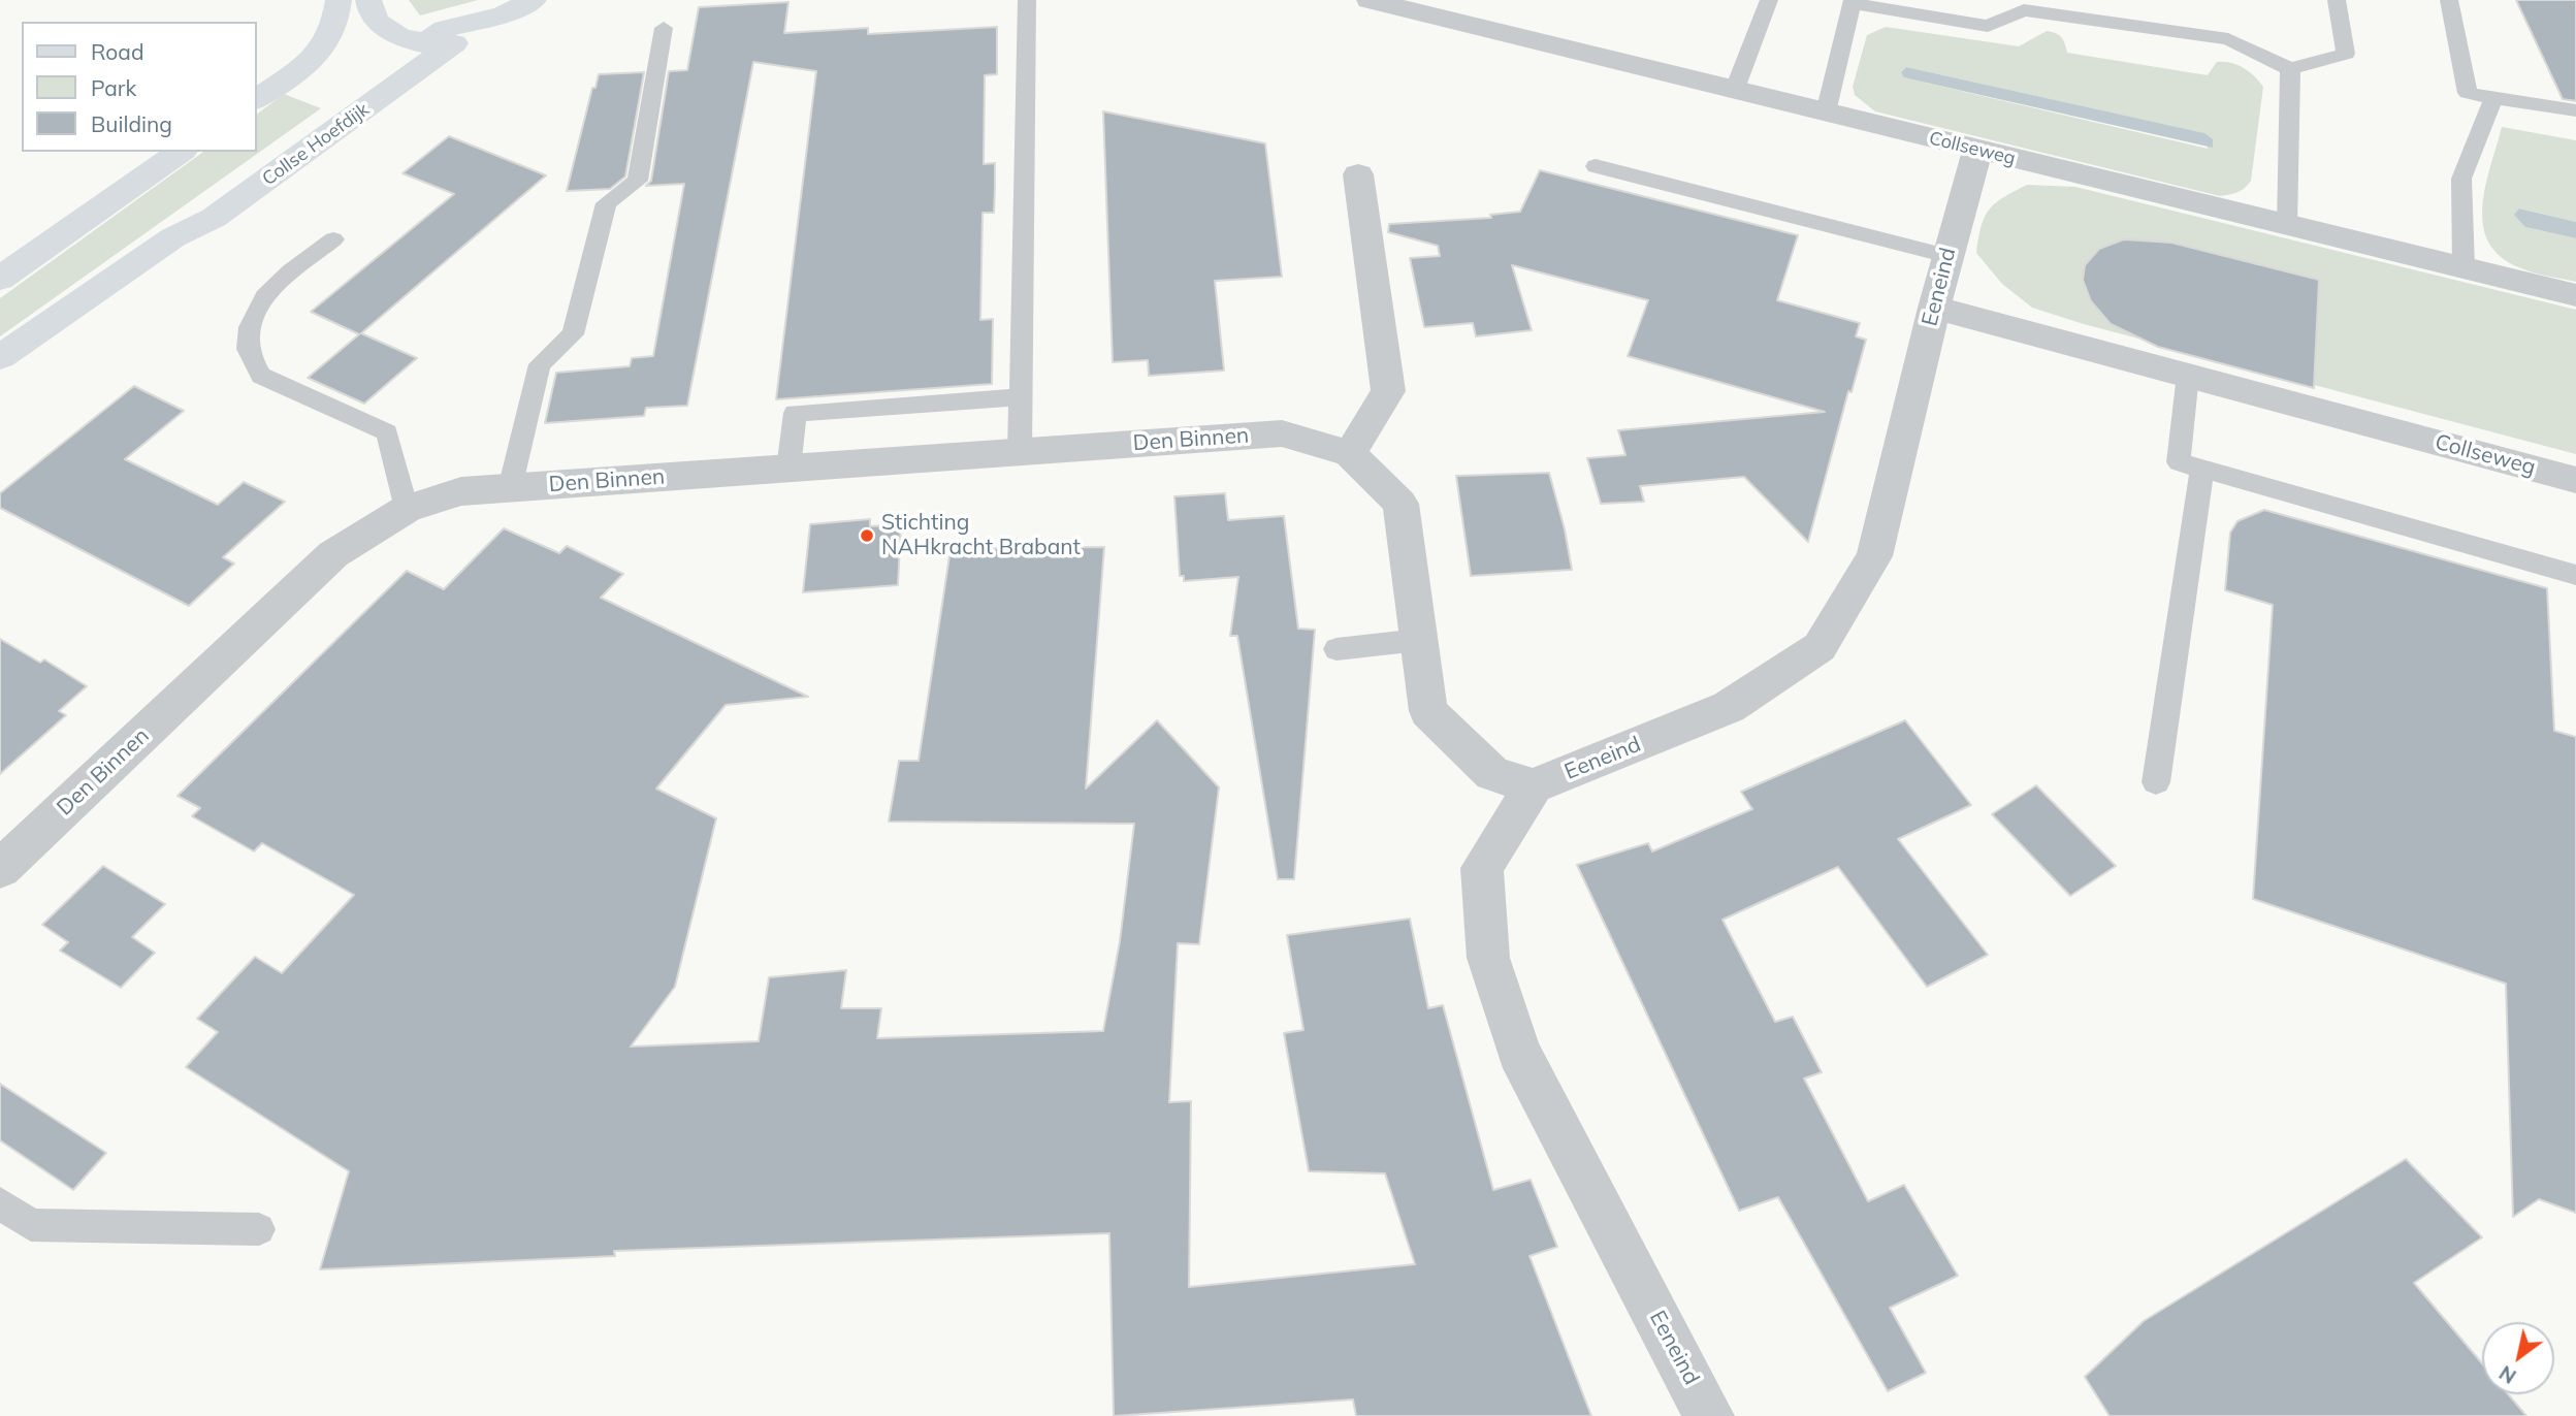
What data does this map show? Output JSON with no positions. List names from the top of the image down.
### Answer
{
  "streets": {
    "main road": ["Collse Hoefdijk"],
    "street": ["Collseweg", "Eeneind", "Den Binnen"]
  },
  "crossings": [
    ["Collseweg", "Eeneind"],
    ["Eeneind", "Den Binnen"]
  ],
  "places": ["Stichting NAHkracht Brabant"],
  "legend": ["Road", "Park", "Building"],
  "north": "bottom left"
}
